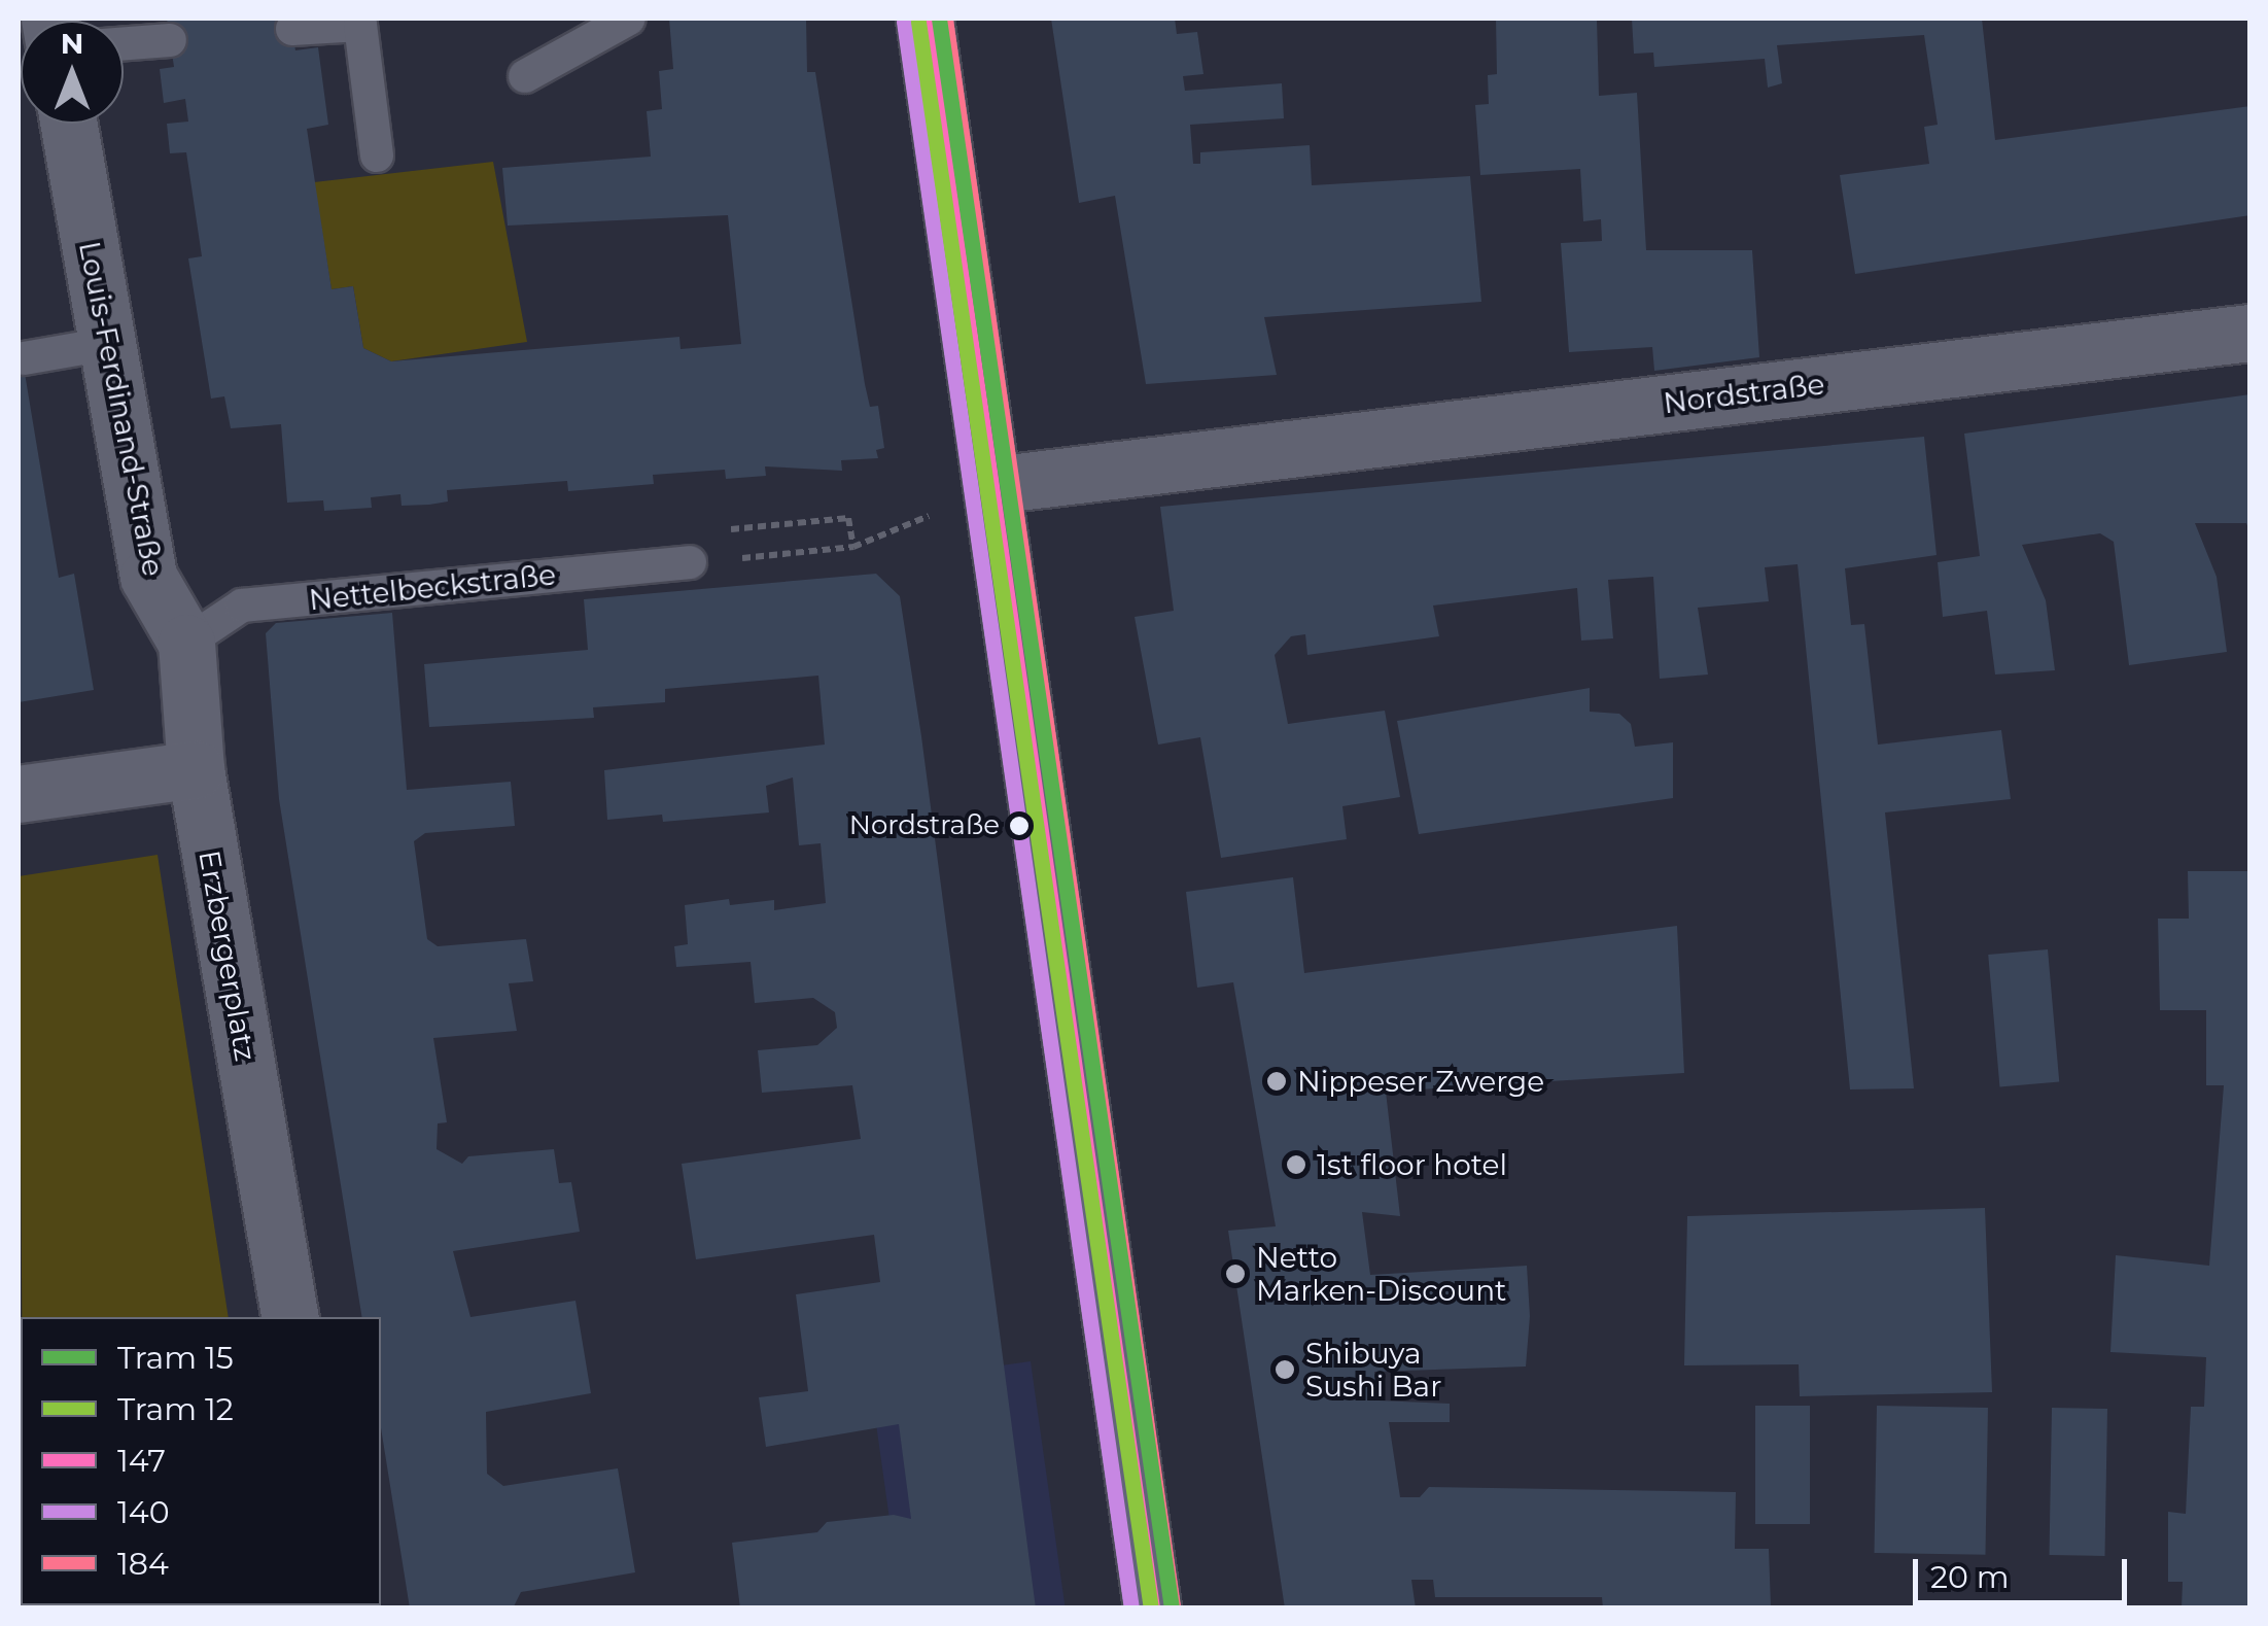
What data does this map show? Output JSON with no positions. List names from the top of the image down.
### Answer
{
  "streets": {
    "street": ["Nordstraße", "Louis-Ferdinand-Straße", "Erzbergerplatz"],
    "lane": ["Nettelbeckstraße"]
  },
  "crossings": [
    ["Louis-Ferdinand-Straße", "Nettelbeckstraße"],
    ["Louis-Ferdinand-Straße", "Erzbergerplatz"]
  ],
  "places": [
    "Nordstraße",
    "Nippeser Zwerge",
    "1st floor hotel",
    "Netto Marken-Discount",
    "Shibuya Sushi Bar"
  ],
  "lines": [
    "tram line 15",
    "transit line 147",
    "transit line 184",
    "tram line 12",
    "transit line 140"
  ],
  "legend": [
    "Tram 15",
    "Tram 12",
    "147",
    "140",
    "184"
  ],
  "scale_bar": "20 m",
  "north": "top"
}
